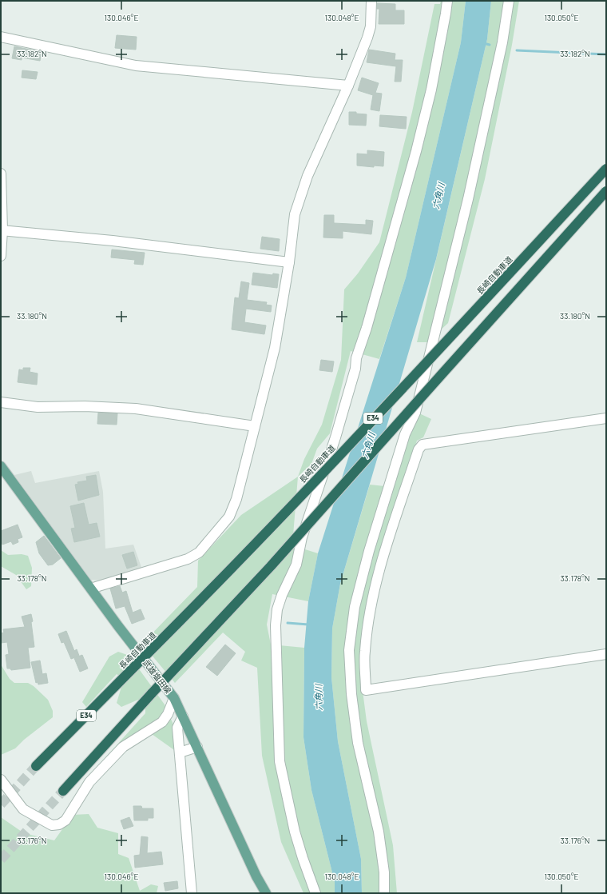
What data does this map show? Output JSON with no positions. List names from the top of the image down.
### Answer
{
  "streets": {
    "highway": ["長崎自動車道", "E34"],
    "main road": ["武雄塩田線"]
  },
  "water": ["六角川"],
  "coordinates": [
    "130.046°E",
    "130.048°E",
    "130.050°E",
    "33.182°N",
    "33.180°N",
    "33.178°N",
    "33.176°N"
  ]
}
